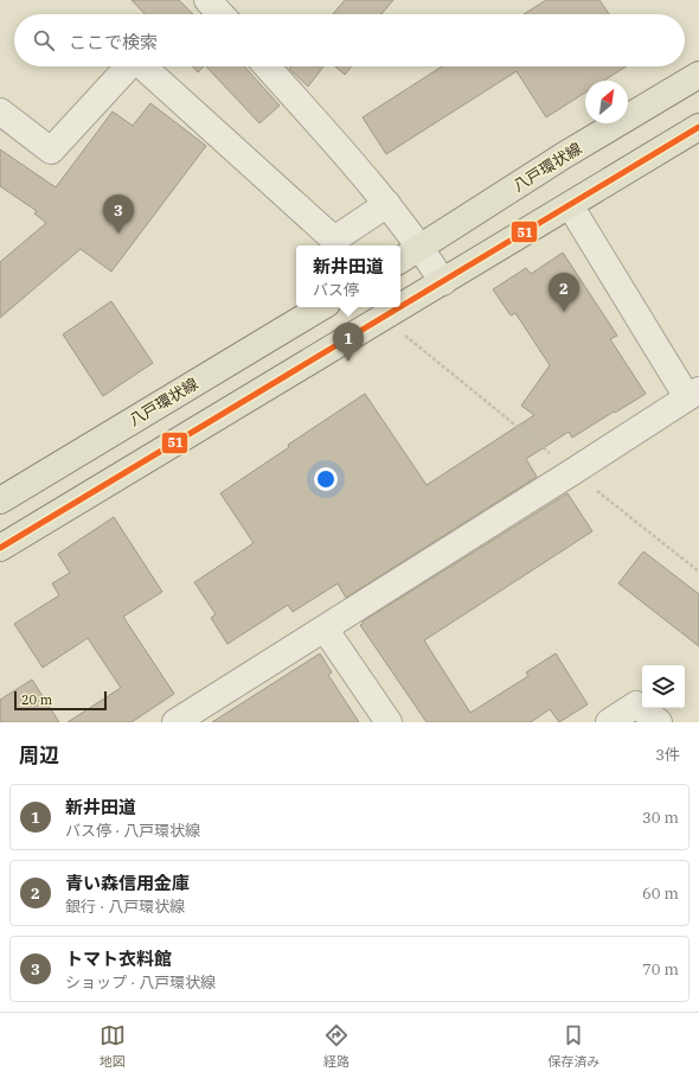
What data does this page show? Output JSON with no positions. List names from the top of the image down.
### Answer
{
  "streets": {
    "main road": ["八戸環状線"]
  },
  "lines": ["transit line 51"],
  "scale_bar": "20 m",
  "north": "top right",
  "page": {
    "search": "ここで検索",
    "pins": ["3", "2", "1"],
    "popup": ["新井田道", "バス停"],
    "scale": "20 m",
    "heading": ["周辺", "3件"],
    "list": [
      {
        "mark": "1",
        "name": "新井田道",
        "note": "バス停 · 八戸環状線",
        "value": "30 m"
      },
      {
        "mark": "2",
        "name": "青い森信用金庫",
        "note": "銀行 · 八戸環状線",
        "value": "60 m"
      },
      {
        "mark": "3",
        "name": "トマト衣料館",
        "note": "ショップ · 八戸環状線",
        "value": "70 m"
      }
    ],
    "nav": ["地図", "経路", "保存済み"]
  }
}
